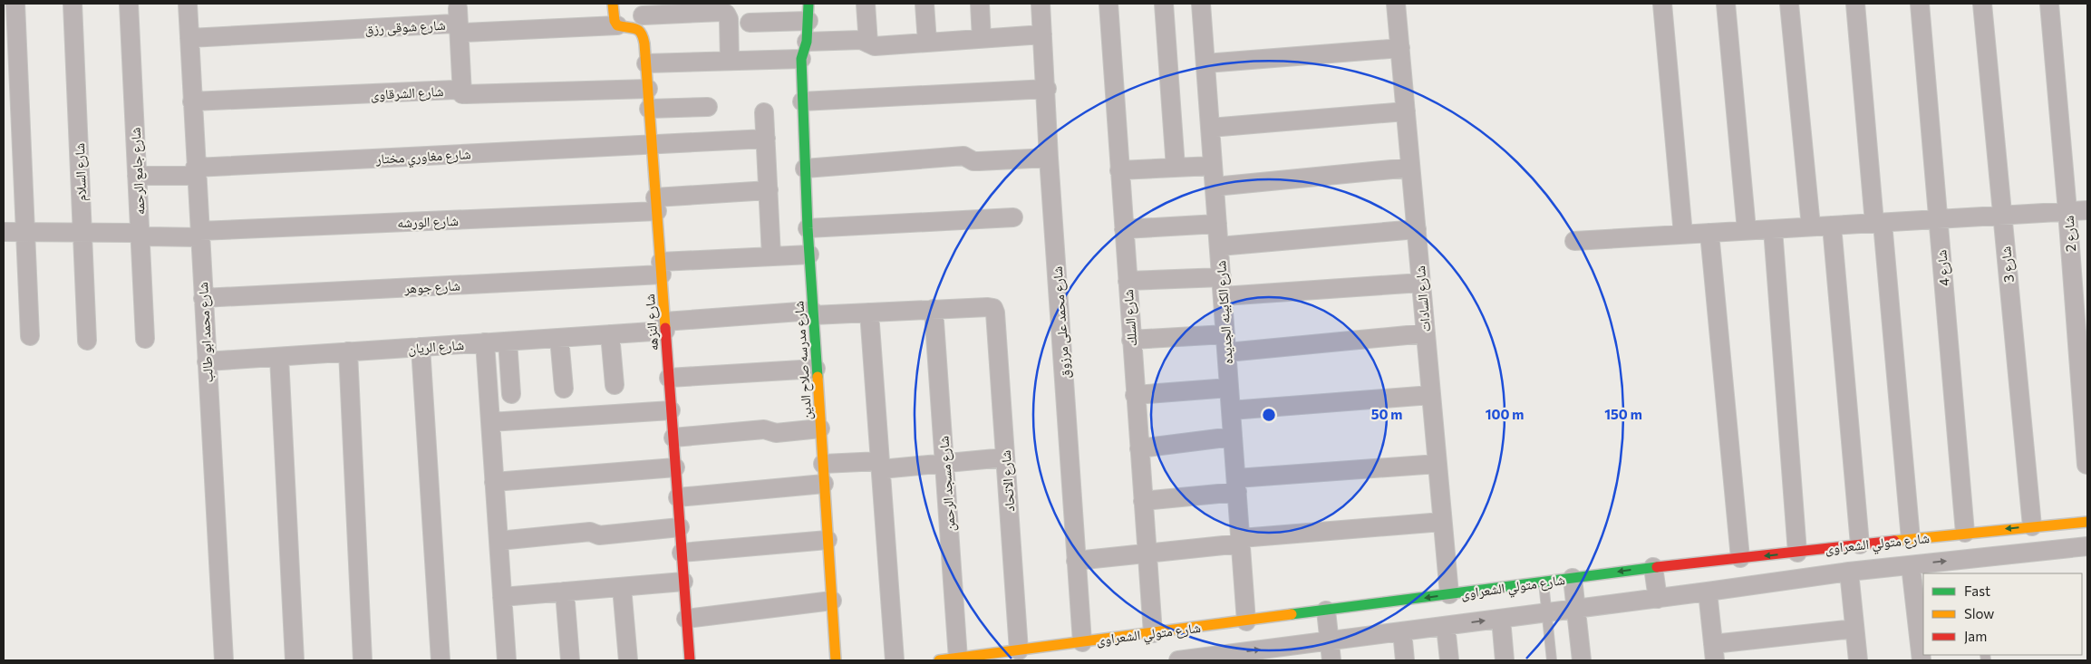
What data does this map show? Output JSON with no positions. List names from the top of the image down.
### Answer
{
  "streets": {
    "street": [
      "شارع شوقى رزق",
      "شارع الشرقاوى",
      "شارع مغاوري مختار",
      "شارع جامع الرحمه",
      "شارع السلام",
      "شارع الورشه",
      "شارع 2",
      "شارع 3",
      "شارع 4",
      "شارع جوهر",
      "شارع السادات",
      "شارع الكابينه الجديده",
      "شارع السلك",
      "شارع النزهه",
      "شارع محمد على مرزوق",
      "شارع محمد ابو طالب",
      "شارع الريان",
      "شارع مدرسه صلاح الدين",
      "شارع الاتحاد",
      "شارع مسجد الرحمن",
      "شارع متولي الشعراوى"
    ]
  },
  "crossings": [
    ["شارع شوقى رزق", "شارع محمد ابو طالب"],
    ["شارع الشرقاوى", "شارع النزهه"],
    ["شارع الشرقاوى", "شارع محمد ابو طالب"],
    ["شارع مغاوري مختار", "شارع جامع الرحمه"],
    ["شارع مغاوري مختار", "شارع النزهه"],
    ["شارع مغاوري مختار", "شارع محمد ابو طالب"],
    ["شارع جامع الرحمه", "شارع الورشه"],
    ["شارع السلام", "شارع الورشه"],
    ["شارع الورشه", "شارع النزهه"],
    ["شارع الورشه", "شارع محمد ابو طالب"],
    ["شارع 3", "شارع متولي الشعراوى"],
    ["شارع 4", "شارع متولي الشعراوى"],
    ["شارع جوهر", "شارع النزهه"],
    ["شارع جوهر", "شارع محمد ابو طالب"],
    ["شارع جوهر", "شارع مدرسه صلاح الدين"],
    ["شارع السادات", "شارع متولي الشعراوى"],
    ["شارع الكابينه الجديده", "شارع متولي الشعراوى"],
    ["شارع السلك", "شارع متولي الشعراوى"],
    ["شارع النزهه", "شارع الريان"],
    ["شارع محمد على مرزوق", "شارع متولي الشعراوى"],
    ["شارع محمد ابو طالب", "شارع الريان"],
    ["شارع الاتحاد", "شارع مسجد الرحمن"],
    ["شارع الاتحاد", "شارع متولي الشعراوى"],
    ["شارع مسجد الرحمن", "شارع متولي الشعراوى"]
  ],
  "legend": ["Fast", "Slow", "Jam"],
  "rings": ["50 m", "100 m", "150 m"]
}
